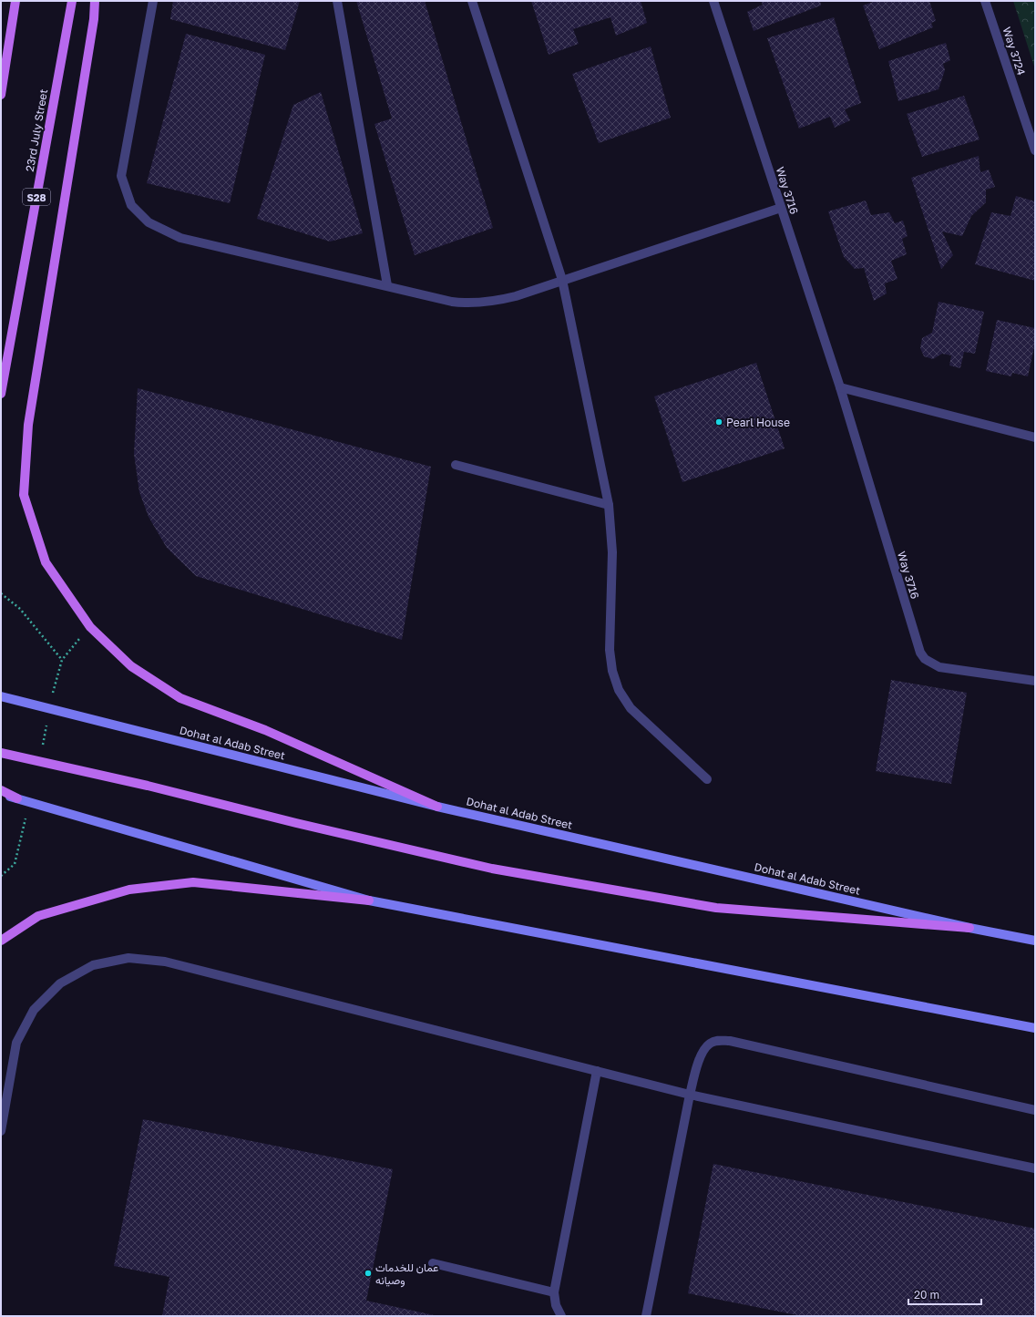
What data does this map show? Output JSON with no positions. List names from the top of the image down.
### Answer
{
  "streets": {
    "main road": ["23rd July Street", "S28", "Dohat al Adab Street"],
    "street": ["Way 3724", "Way 3716"]
  },
  "places": ["Pearl House", "عمان للخدمات وصيانه"],
  "scale_bar": "20 m"
}
